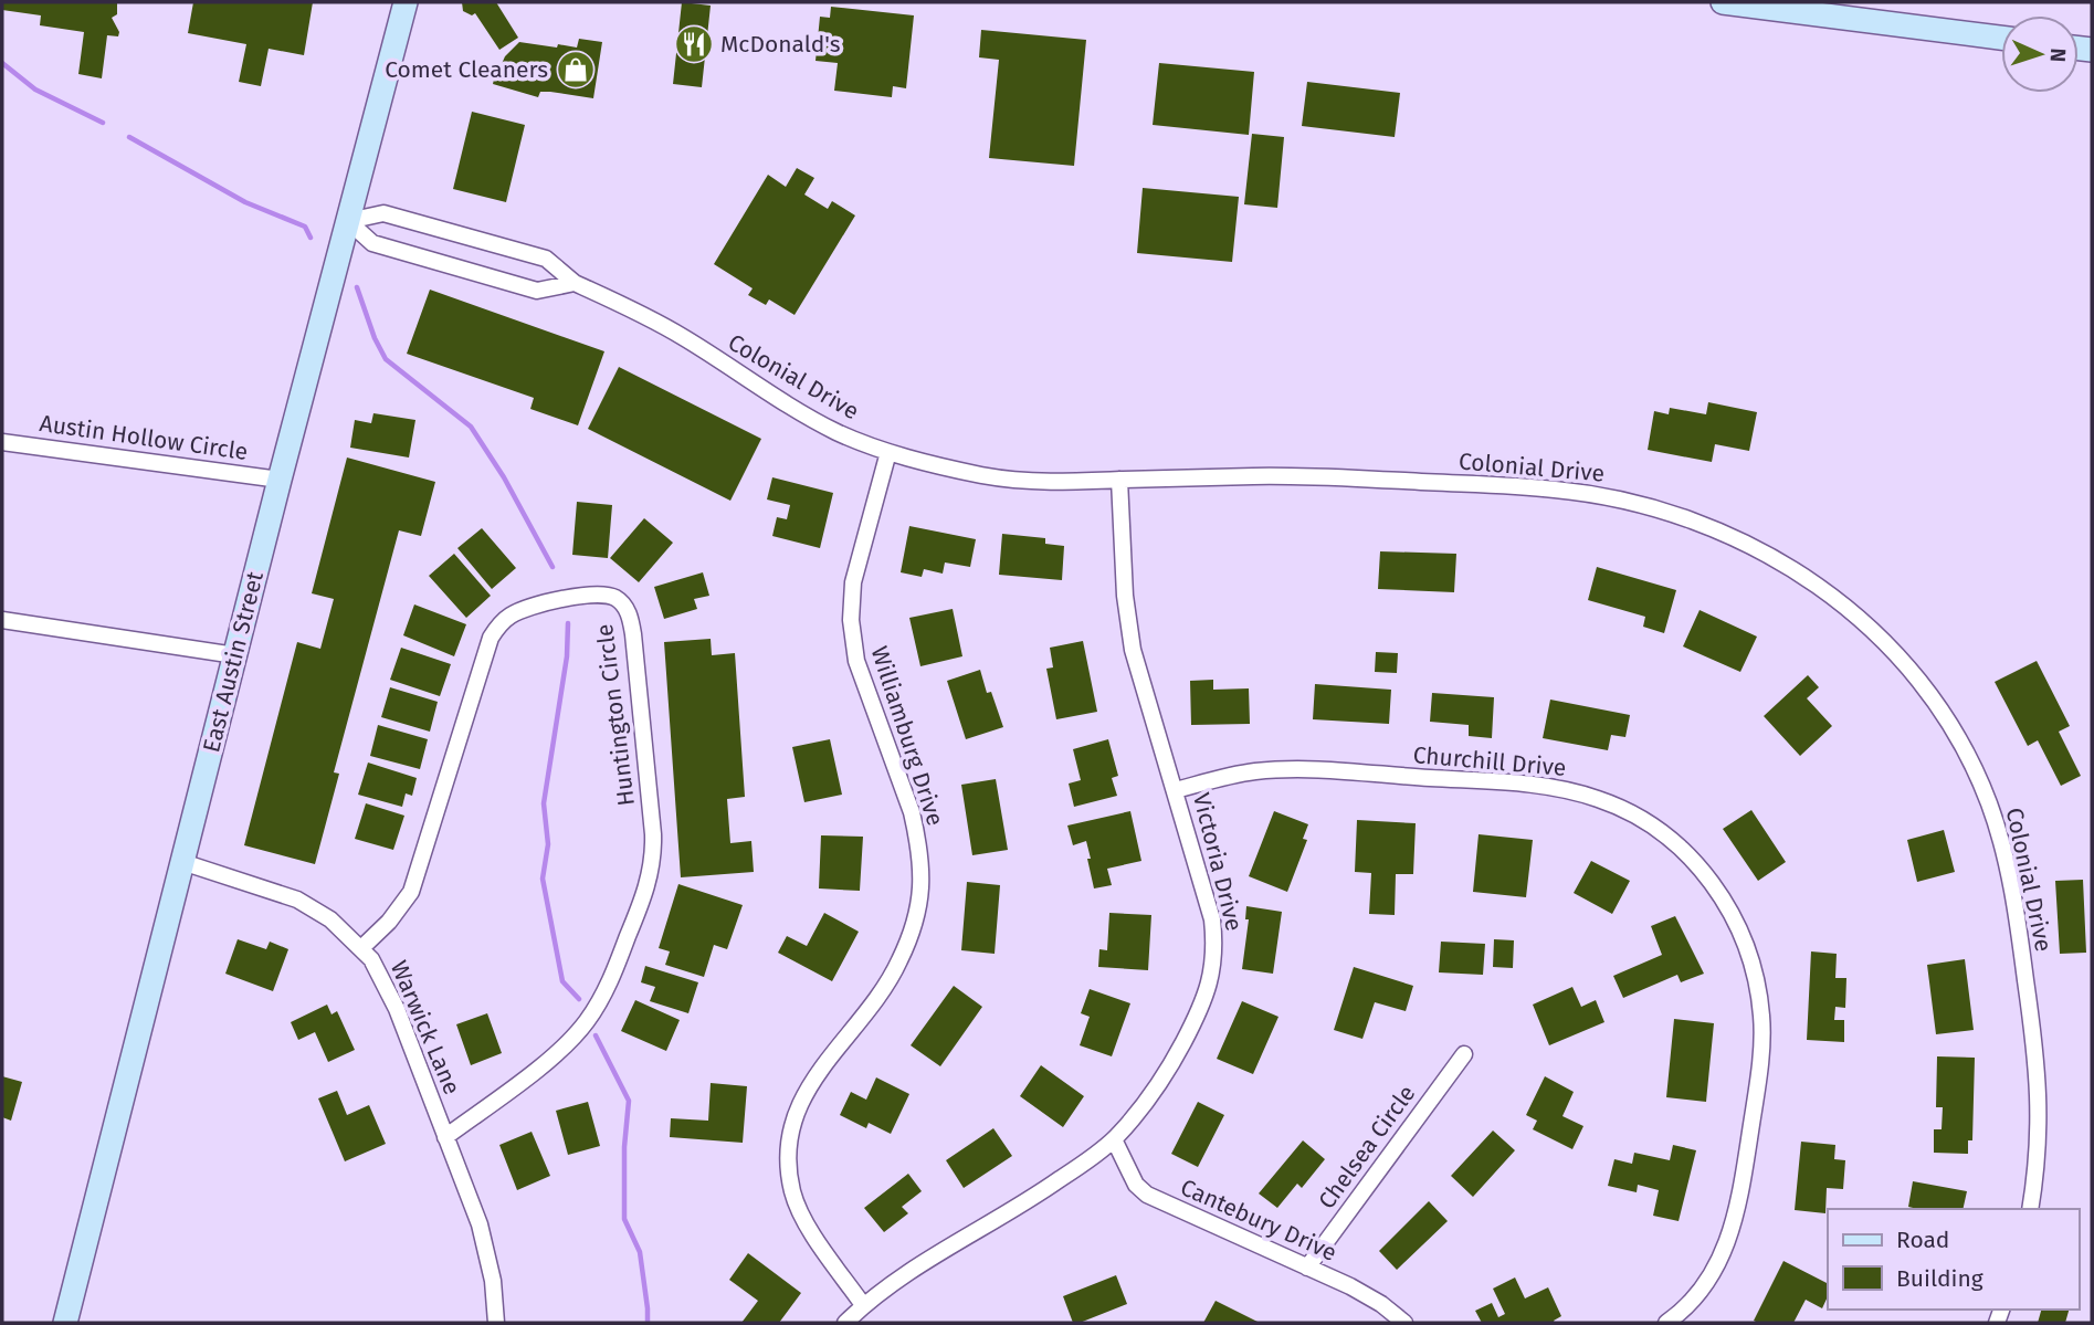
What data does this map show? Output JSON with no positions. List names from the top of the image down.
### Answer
{
  "streets": {
    "main road": ["East Austin Street"],
    "street": [
      "Colonial Drive",
      "Austin Hollow Circle",
      "Huntington Circle",
      "Williamburg Drive",
      "Churchill Drive",
      "Victoria Drive",
      "Warwick Lane",
      "Chelsea Circle",
      "Cantebury Drive"
    ]
  },
  "crossings": [
    ["Colonial Drive", "East Austin Street"],
    ["Colonial Drive", "Williamburg Drive"],
    ["Colonial Drive", "Victoria Drive"],
    ["Austin Hollow Circle", "East Austin Street"],
    ["East Austin Street", "Warwick Lane"],
    ["Huntington Circle", "Warwick Lane"],
    ["Williamburg Drive", "Victoria Drive"],
    ["Churchill Drive", "Victoria Drive"],
    ["Victoria Drive", "Cantebury Drive"],
    ["Chelsea Circle", "Cantebury Drive"]
  ],
  "places": {
    "restaurant": ["McDonald's"],
    "shop": ["Comet Cleaners"]
  },
  "legend": ["Road", "Building"],
  "north": "right"
}
